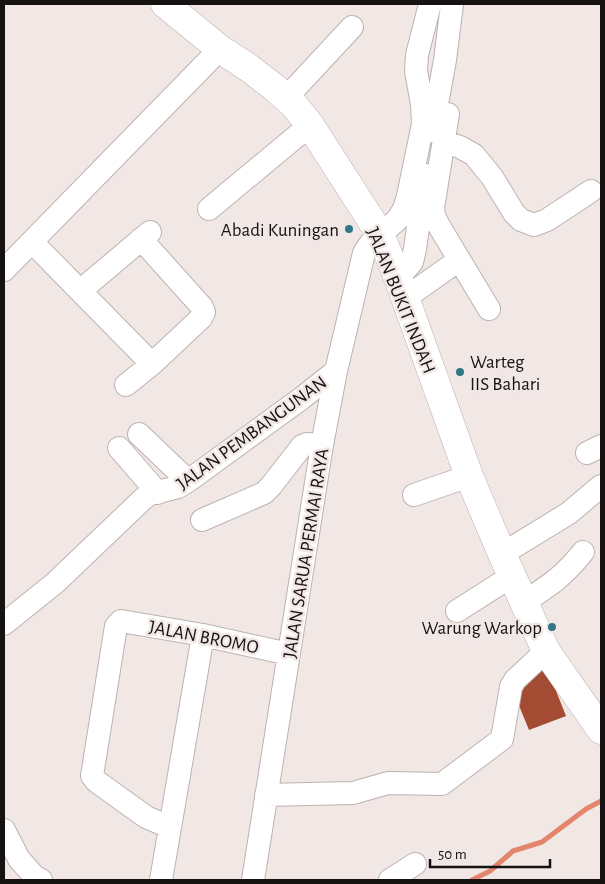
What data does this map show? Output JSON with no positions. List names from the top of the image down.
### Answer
{
  "streets": {
    "main road": ["JALAN BUKIT INDAH"],
    "street": ["JALAN PEMBANGUNAN", "JALAN SARUA PERMAI RAYA", "JALAN BROMO"]
  },
  "crossings": [
    ["JALAN BUKIT INDAH", "JALAN SARUA PERMAI RAYA"],
    ["JALAN PEMBANGUNAN", "JALAN SARUA PERMAI RAYA"],
    ["JALAN SARUA PERMAI RAYA", "JALAN BROMO"]
  ],
  "places": ["Abadi Kuningan", "Warteg IIS Bahari", "Warung Warkop"],
  "scale_bar": "50 m"
}
